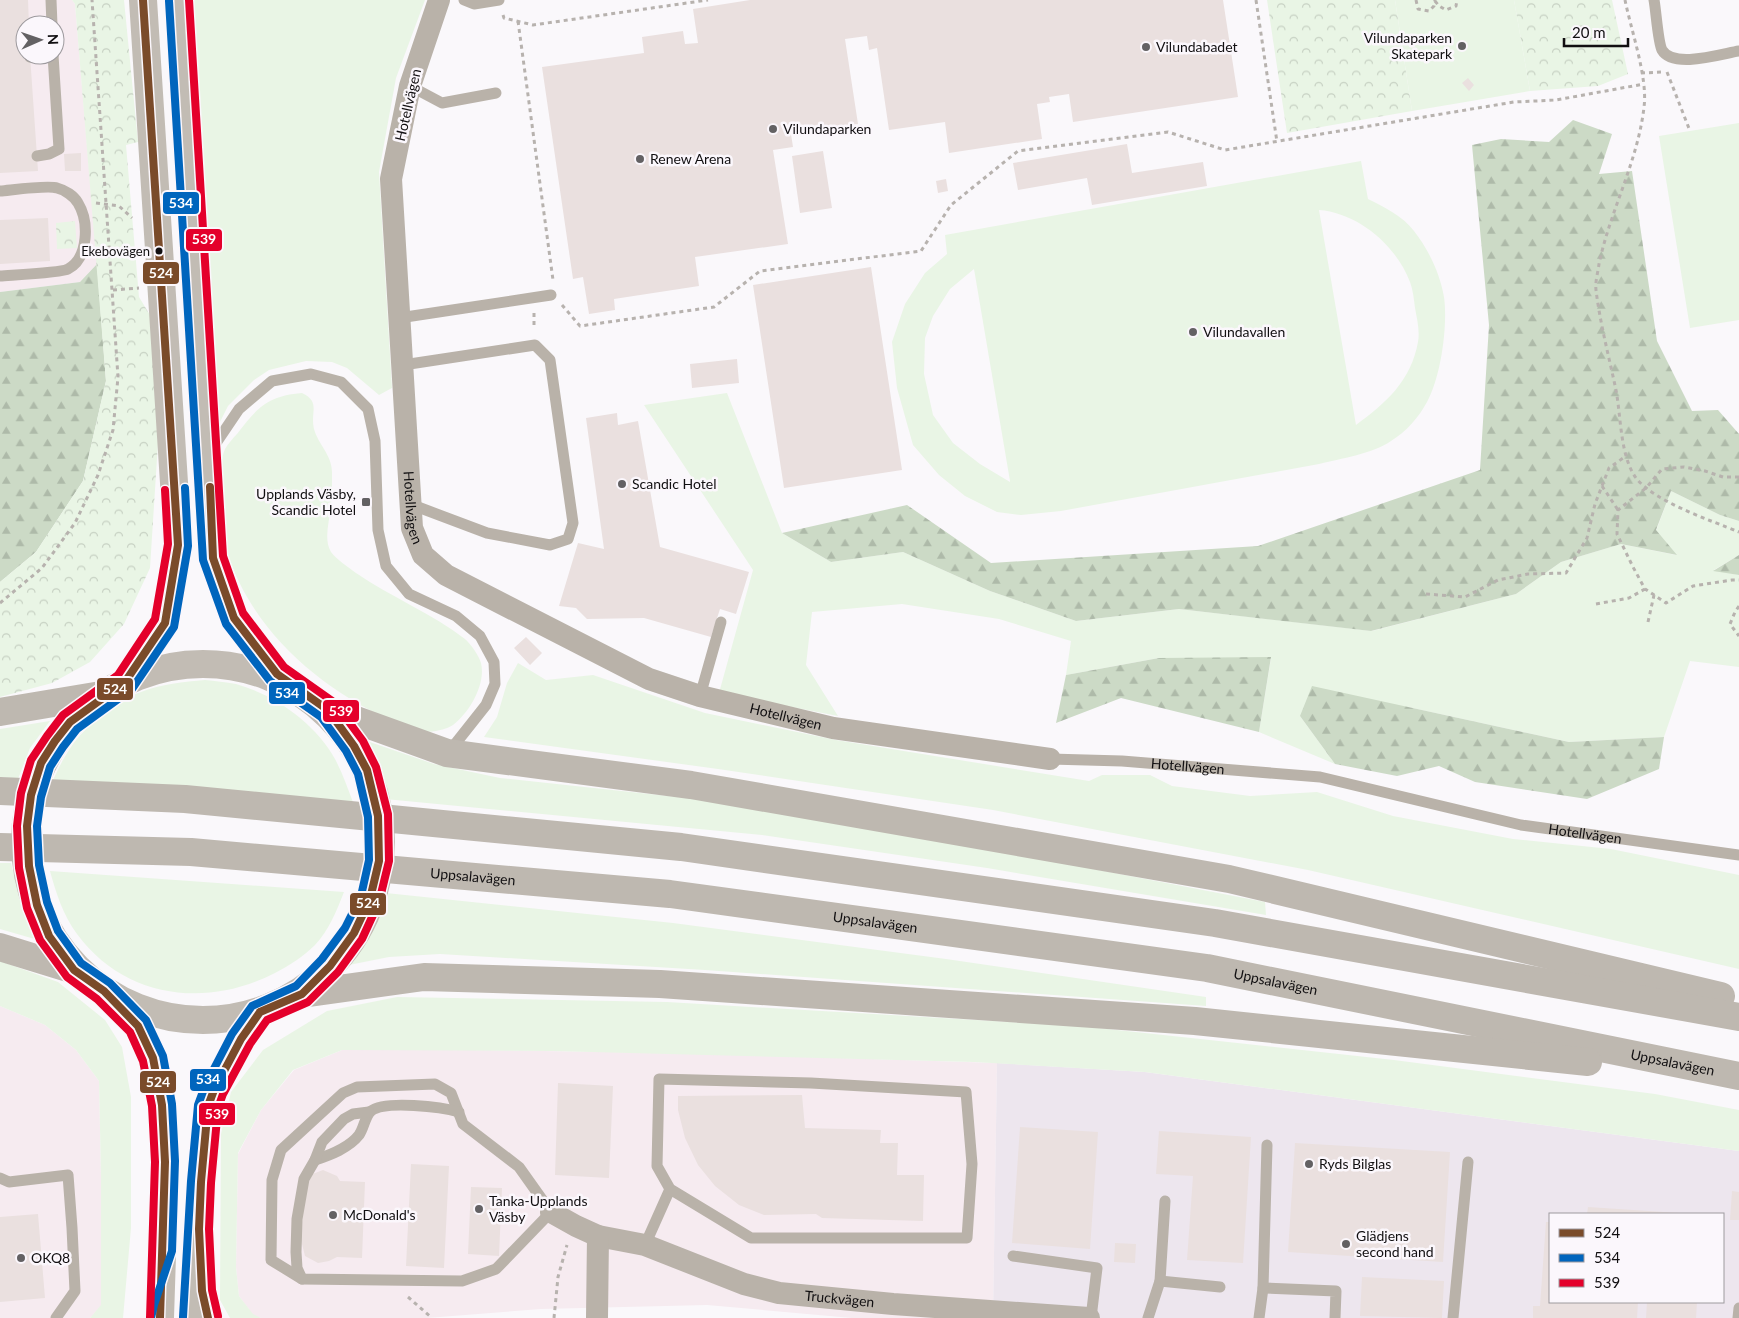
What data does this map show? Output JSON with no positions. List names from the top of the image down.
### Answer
{
  "streets": {
    "highway": ["Uppsalavägen"],
    "street": ["Hotellvägen", "Truckvägen"]
  },
  "places": {
    "other": [
      "Vilundaparken Skatepark",
      "Vilundabadet",
      "Vilundaparken",
      "Renew Arena",
      "Ekebovägen",
      "Vilundavallen",
      "Scandic Hotel",
      "Ryds Bilglas",
      "Tanka-Upplands Väsby",
      "McDonald's",
      "Glädjens second hand",
      "OKQ8"
    ],
    "transit": ["Upplands Väsby, Scandic Hotel"]
  },
  "lines": ["transit line 524", "transit line 539", "transit line 534"],
  "legend": ["524", "534", "539"],
  "scale_bar": "20 m",
  "north": "right"
}
